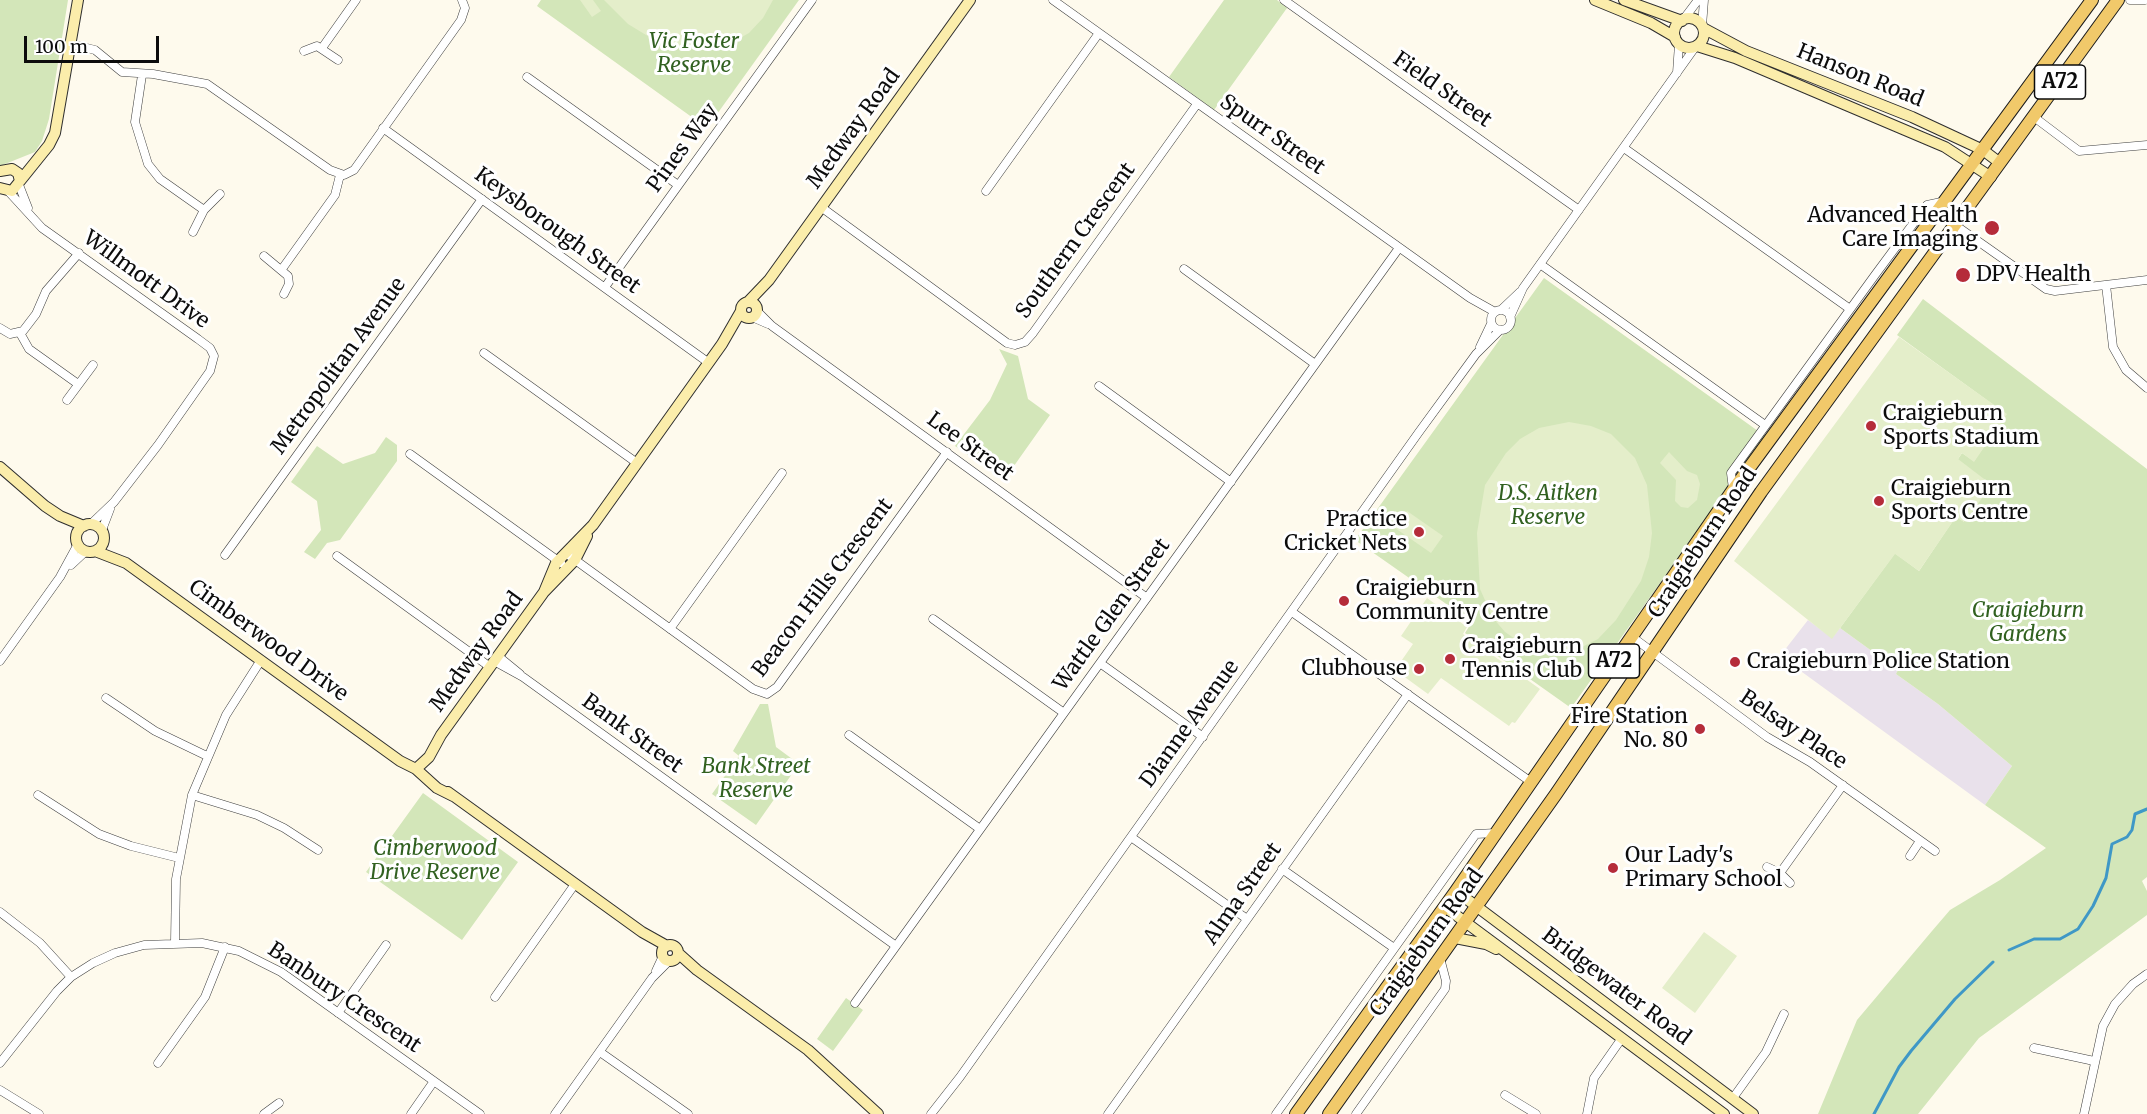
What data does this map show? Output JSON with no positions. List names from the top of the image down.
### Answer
{
  "streets": {
    "main road": ["A72", "Craigieburn Road"],
    "street": [
      "Hanson Road",
      "Field Street",
      "Medway Road",
      "Spurr Street",
      "Pines Way",
      "Keysborough Street",
      "Southern Crescent",
      "Willmott Drive",
      "Metropolitan Avenue",
      "Lee Street",
      "Beacon Hills Crescent",
      "Wattle Glen Street",
      "Cimberwood Drive",
      "Dianne Avenue",
      "Belsay Place",
      "Bank Street",
      "Alma Street",
      "Bridgewater Road",
      "Banbury Crescent"
    ]
  },
  "crossings": [
    ["Hanson Road", "Craigieburn Road"],
    ["Hanson Road", "Dianne Avenue"],
    ["Field Street", "Dianne Avenue"],
    ["Medway Road", "Keysborough Street"],
    ["Medway Road", "Southern Crescent"],
    ["Medway Road", "Lee Street"],
    ["Medway Road", "Beacon Hills Crescent"],
    ["Medway Road", "Cimberwood Drive"],
    ["Medway Road", "Bank Street"],
    ["Spurr Street", "Southern Crescent"],
    ["Spurr Street", "Wattle Glen Street"],
    ["Spurr Street", "Dianne Avenue"],
    ["Pines Way", "Keysborough Street"],
    ["Keysborough Street", "Metropolitan Avenue"],
    ["Willmott Drive", "Cimberwood Drive"],
    ["Lee Street", "Beacon Hills Crescent"],
    ["Lee Street", "Wattle Glen Street"],
    ["Craigieburn Road", "Belsay Place"],
    ["Craigieburn Road", "Bridgewater Road"],
    ["Wattle Glen Street", "Bank Street"]
  ],
  "parks": [
    "Vic Foster Reserve",
    "D.S. Aitken Reserve",
    "Craigieburn Gardens",
    "Bank Street Reserve",
    "Cimberwood Drive Reserve"
  ],
  "places": [
    "Advanced Health Care Imaging",
    "DPV Health",
    "Craigieburn Sports Stadium",
    "Craigieburn Sports Centre",
    "Practice Cricket Nets",
    "Craigieburn Community Centre",
    "Craigieburn Tennis Club",
    "Craigieburn Police Station",
    "Clubhouse",
    "Fire Station No. 80",
    "Our Lady's Primary School"
  ],
  "scale_bar": "100 m"
}
